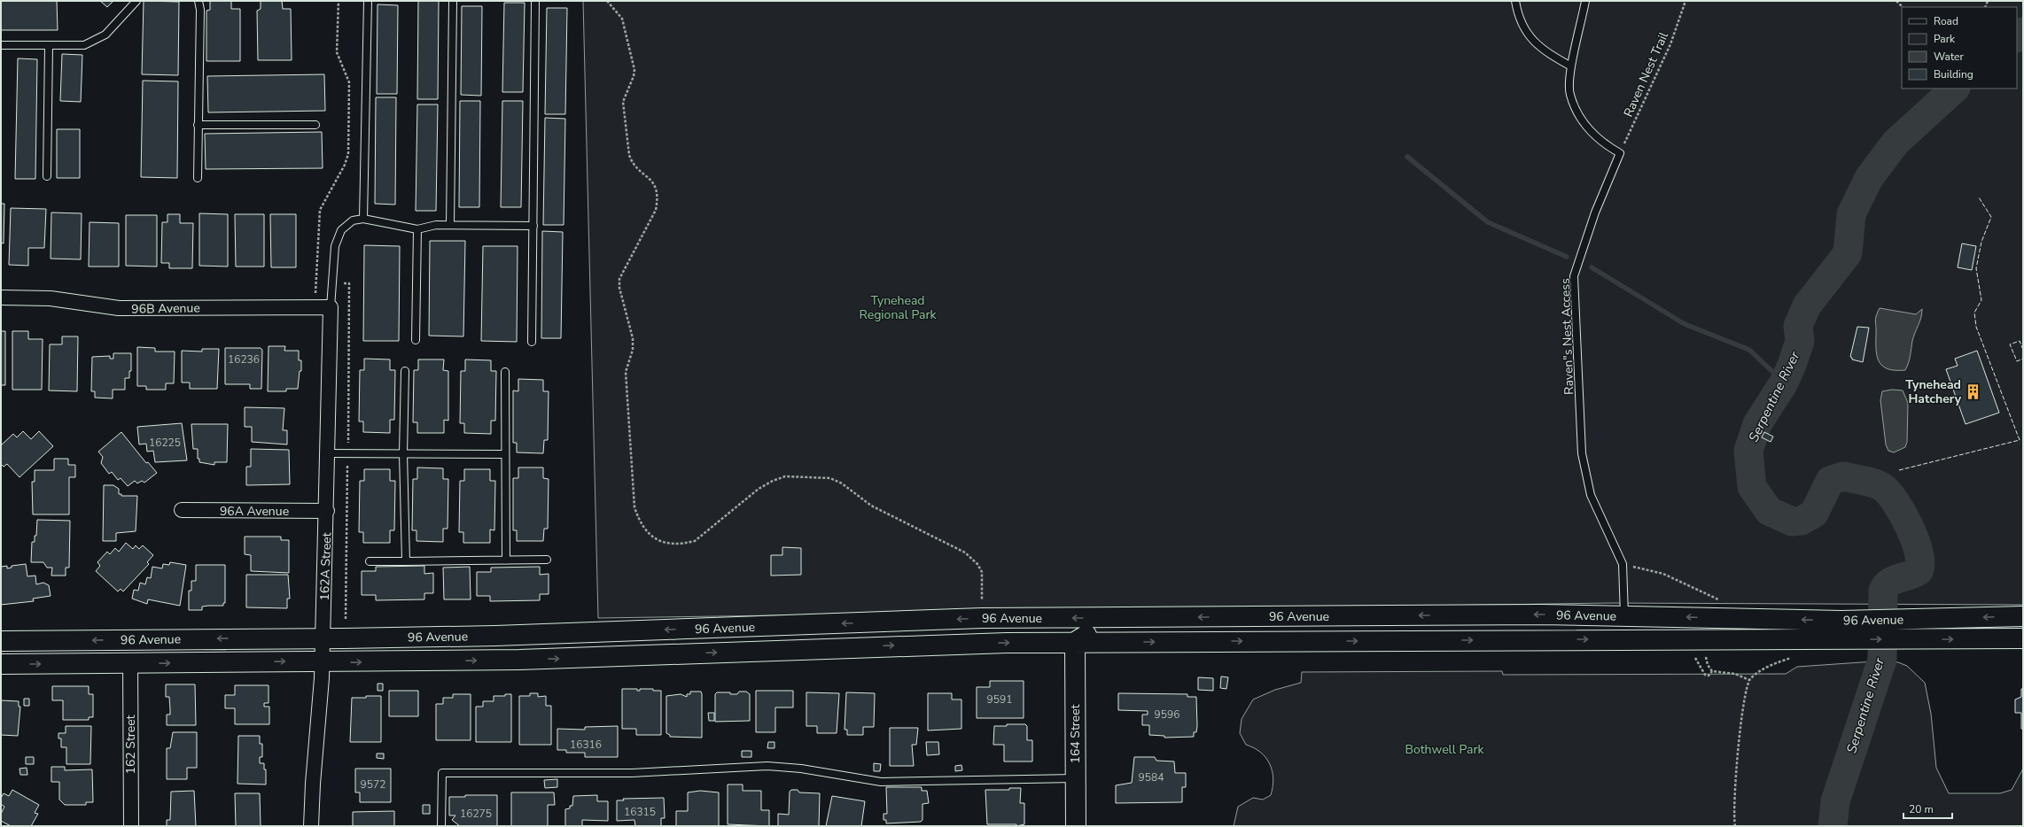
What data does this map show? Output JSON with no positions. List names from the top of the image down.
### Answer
{
  "streets": {
    "main road": ["96 Avenue", "164 Street"],
    "street": [
      "96B Avenue",
      "96A Avenue",
      "162A Street",
      "162 Street"
    ],
    "lane": ["Raven\"s Nest Access"],
    "path": ["Raven Nest Trail"]
  },
  "crossings": [
    ["Raven Nest Trail", "Raven\"s Nest Access"],
    ["96B Avenue", "162A Street"],
    ["96A Avenue", "162A Street"],
    ["162A Street", "96 Avenue"],
    ["96 Avenue", "164 Street"],
    ["96 Avenue", "162 Street"]
  ],
  "water": ["Serpentine River"],
  "parks": ["Tynehead Regional Park", "Bothwell Park"],
  "places": {
    "building": ["Tynehead Hatchery"]
  },
  "house_numbers": [
    "16236",
    "16225",
    "9591",
    "9596",
    "16316",
    "9584",
    "9572",
    "16315",
    "16275"
  ],
  "legend": [
    "Road",
    "Park",
    "Water",
    "Building"
  ],
  "scale_bar": "20 m"
}
